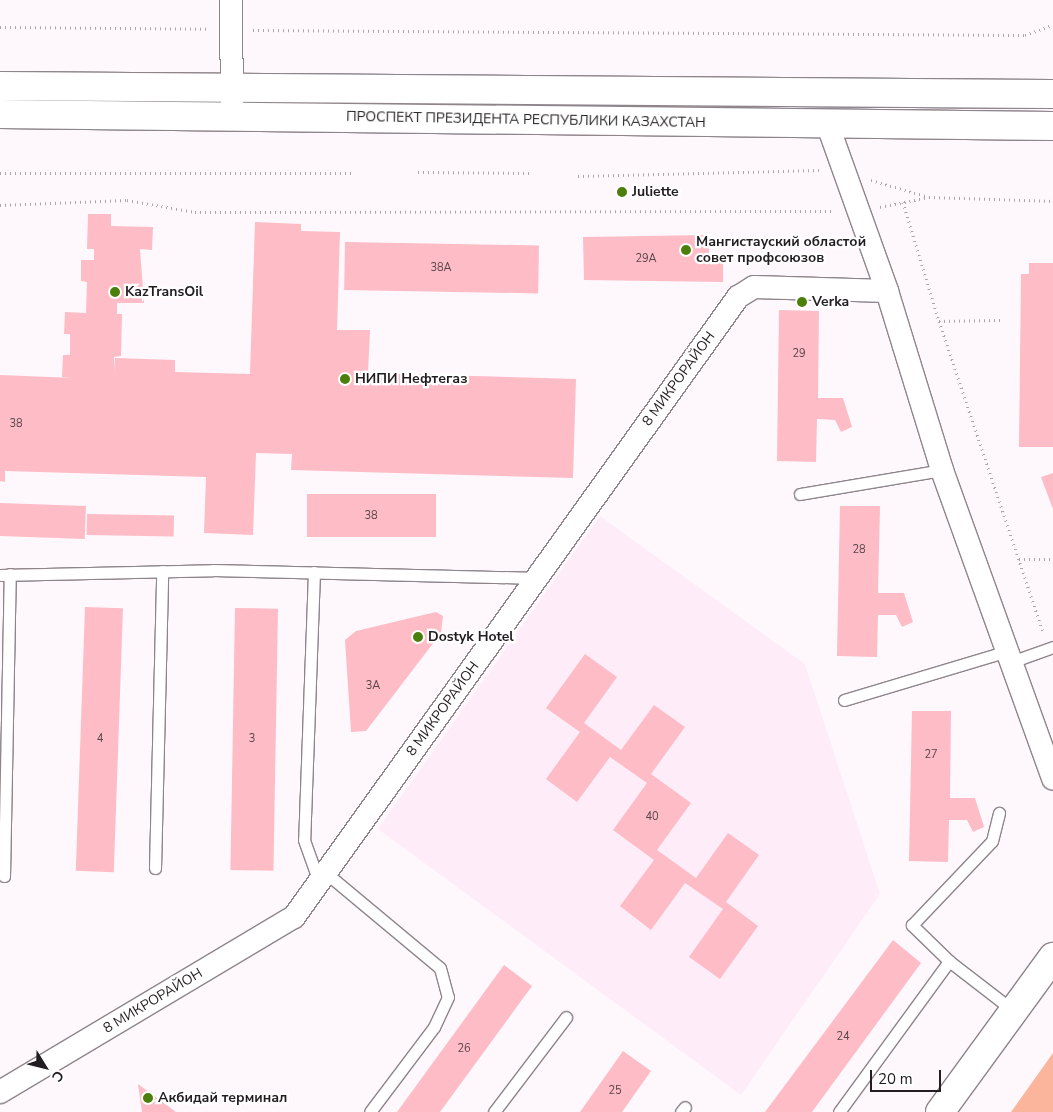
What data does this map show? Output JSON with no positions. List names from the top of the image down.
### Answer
{
  "streets": {
    "main road": ["ПРОСПЕКТ ПРЕЗИДЕНТА РЕСПУБЛИКИ КАЗАХСТАН"],
    "street": ["8 МИКРОРАЙОН"]
  },
  "places": [
    "Juliette",
    "Мангистауский областой совет профсоюзов",
    "KazTransOil",
    "Verka",
    "НИПИ Нефтегаз",
    "Dostyk Hotel",
    "Акбидай терминал"
  ],
  "house_numbers": [
    "29А",
    "38А",
    "29",
    "38",
    "38",
    "28",
    "3А",
    "4",
    "3",
    "27",
    "40",
    "24",
    "26",
    "25"
  ],
  "scale_bar": "20 m",
  "north": "bottom right"
}
